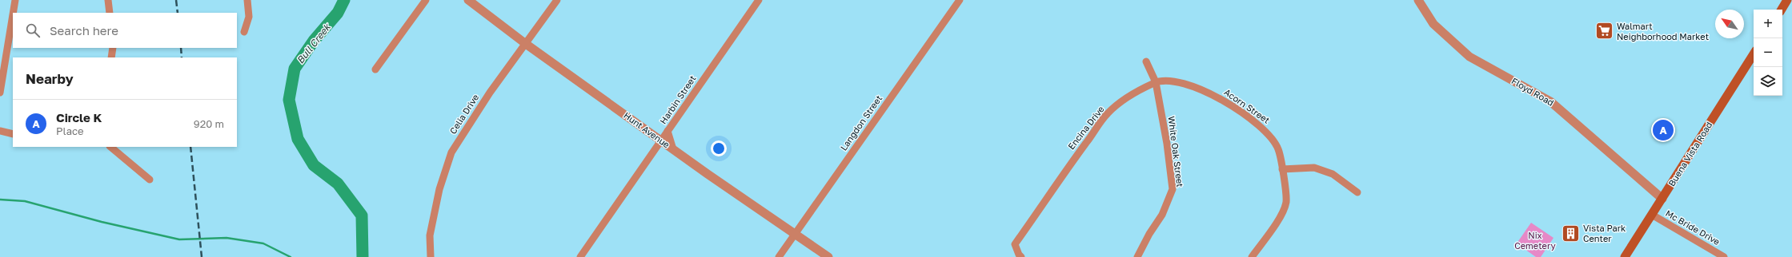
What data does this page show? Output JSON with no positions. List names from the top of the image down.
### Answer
{
  "streets": {
    "main road": ["Buena Vista Road"],
    "street": [
      "Floyd Road",
      "Harbin Street",
      "Acorn Street",
      "Celia Drive",
      "Langdon Street",
      "Encina Drive",
      "Hunt Avenue",
      "White Oak Street",
      "Mc Bride Drive"
    ]
  },
  "crossings": [
    ["Floyd Road", "Buena Vista Road"],
    ["Harbin Street", "Hunt Avenue"],
    ["Acorn Street", "Encina Drive"],
    ["Acorn Street", "White Oak Street"],
    ["Celia Drive", "Hunt Avenue"],
    ["Langdon Street", "Hunt Avenue"],
    ["Encina Drive", "White Oak Street"],
    ["Buena Vista Road", "Mc Bride Drive"]
  ],
  "water": ["Bull Creek"],
  "parks": ["Nix Cemetery"],
  "places": {
    "supermarket": ["Walmart Neighborhood Market"],
    "building": ["Vista Park Center"]
  },
  "north": "top left",
  "page": {
    "map_buttons": ["+", "−"],
    "search": "Search here",
    "heading": "Nearby",
    "list": [
      {
        "mark": "A",
        "name": "Circle K",
        "note": "Place",
        "value": "920 m"
      }
    ],
    "pins": "A"
  }
}
